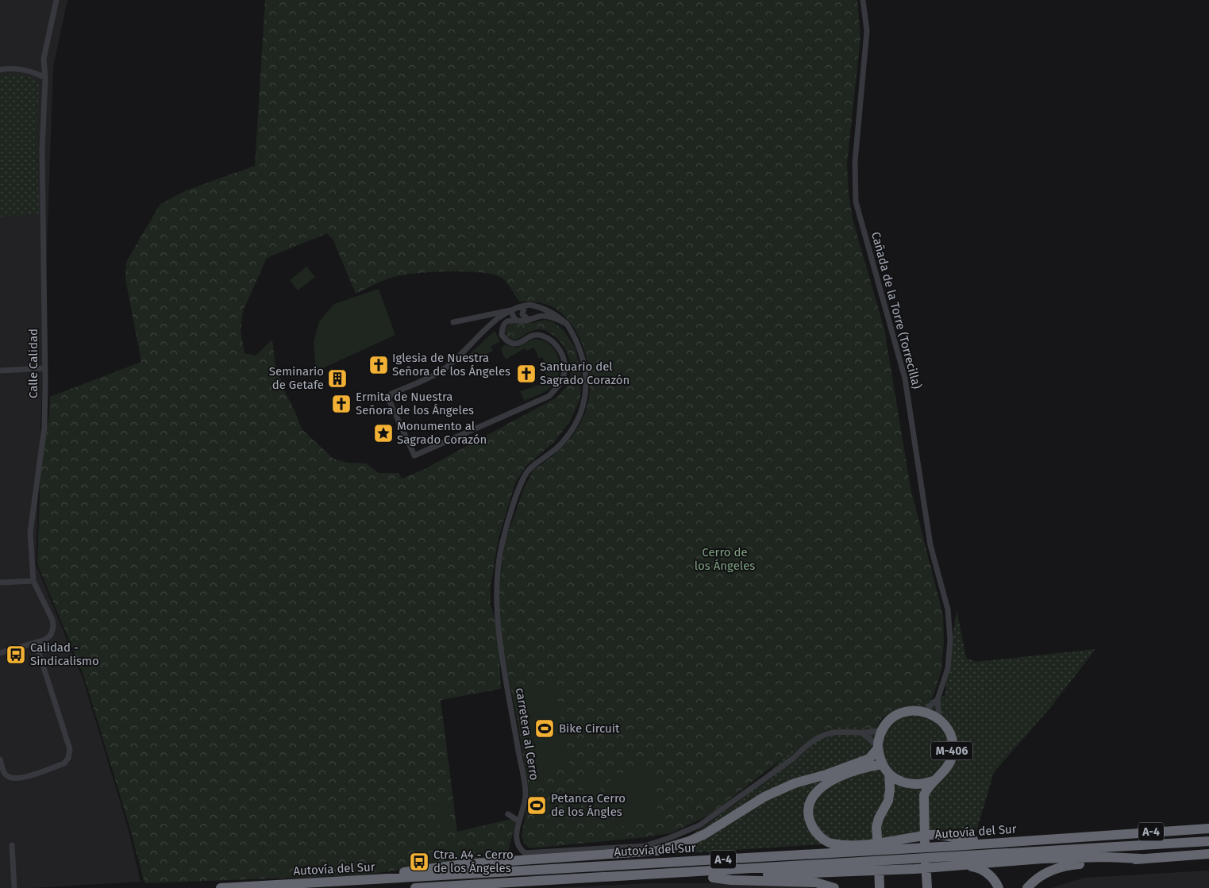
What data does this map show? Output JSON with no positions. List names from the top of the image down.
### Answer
{
  "streets": {
    "highway": ["M-406", "Autovía del Sur", "A-4"],
    "street": ["Cañada de la Torre (Torrecilla)", "Calle Calidad", "carretera al Cerro"]
  },
  "crossings": [
    ["Cañada de la Torre (Torrecilla)", "M-406"]
  ],
  "parks": ["Cerro de los Ángeles"],
  "places": {
    "church": ["Iglesia de Nuestra Señora de los Ángeles", "Santuario del Sagrado Corazón", "Ermita de Nuestra Señora de los Ángeles"],
    "building": ["Seminario de Getafe"],
    "place": ["Monumento al Sagrado Corazón"],
    "bus stop": ["Calidad - Sindicalismo", "Ctra. A4 - Cerro de los Ángeles"],
    "sports": ["Bike Circuit", "Petanca Cerro de los Ángles"]
  }
}
